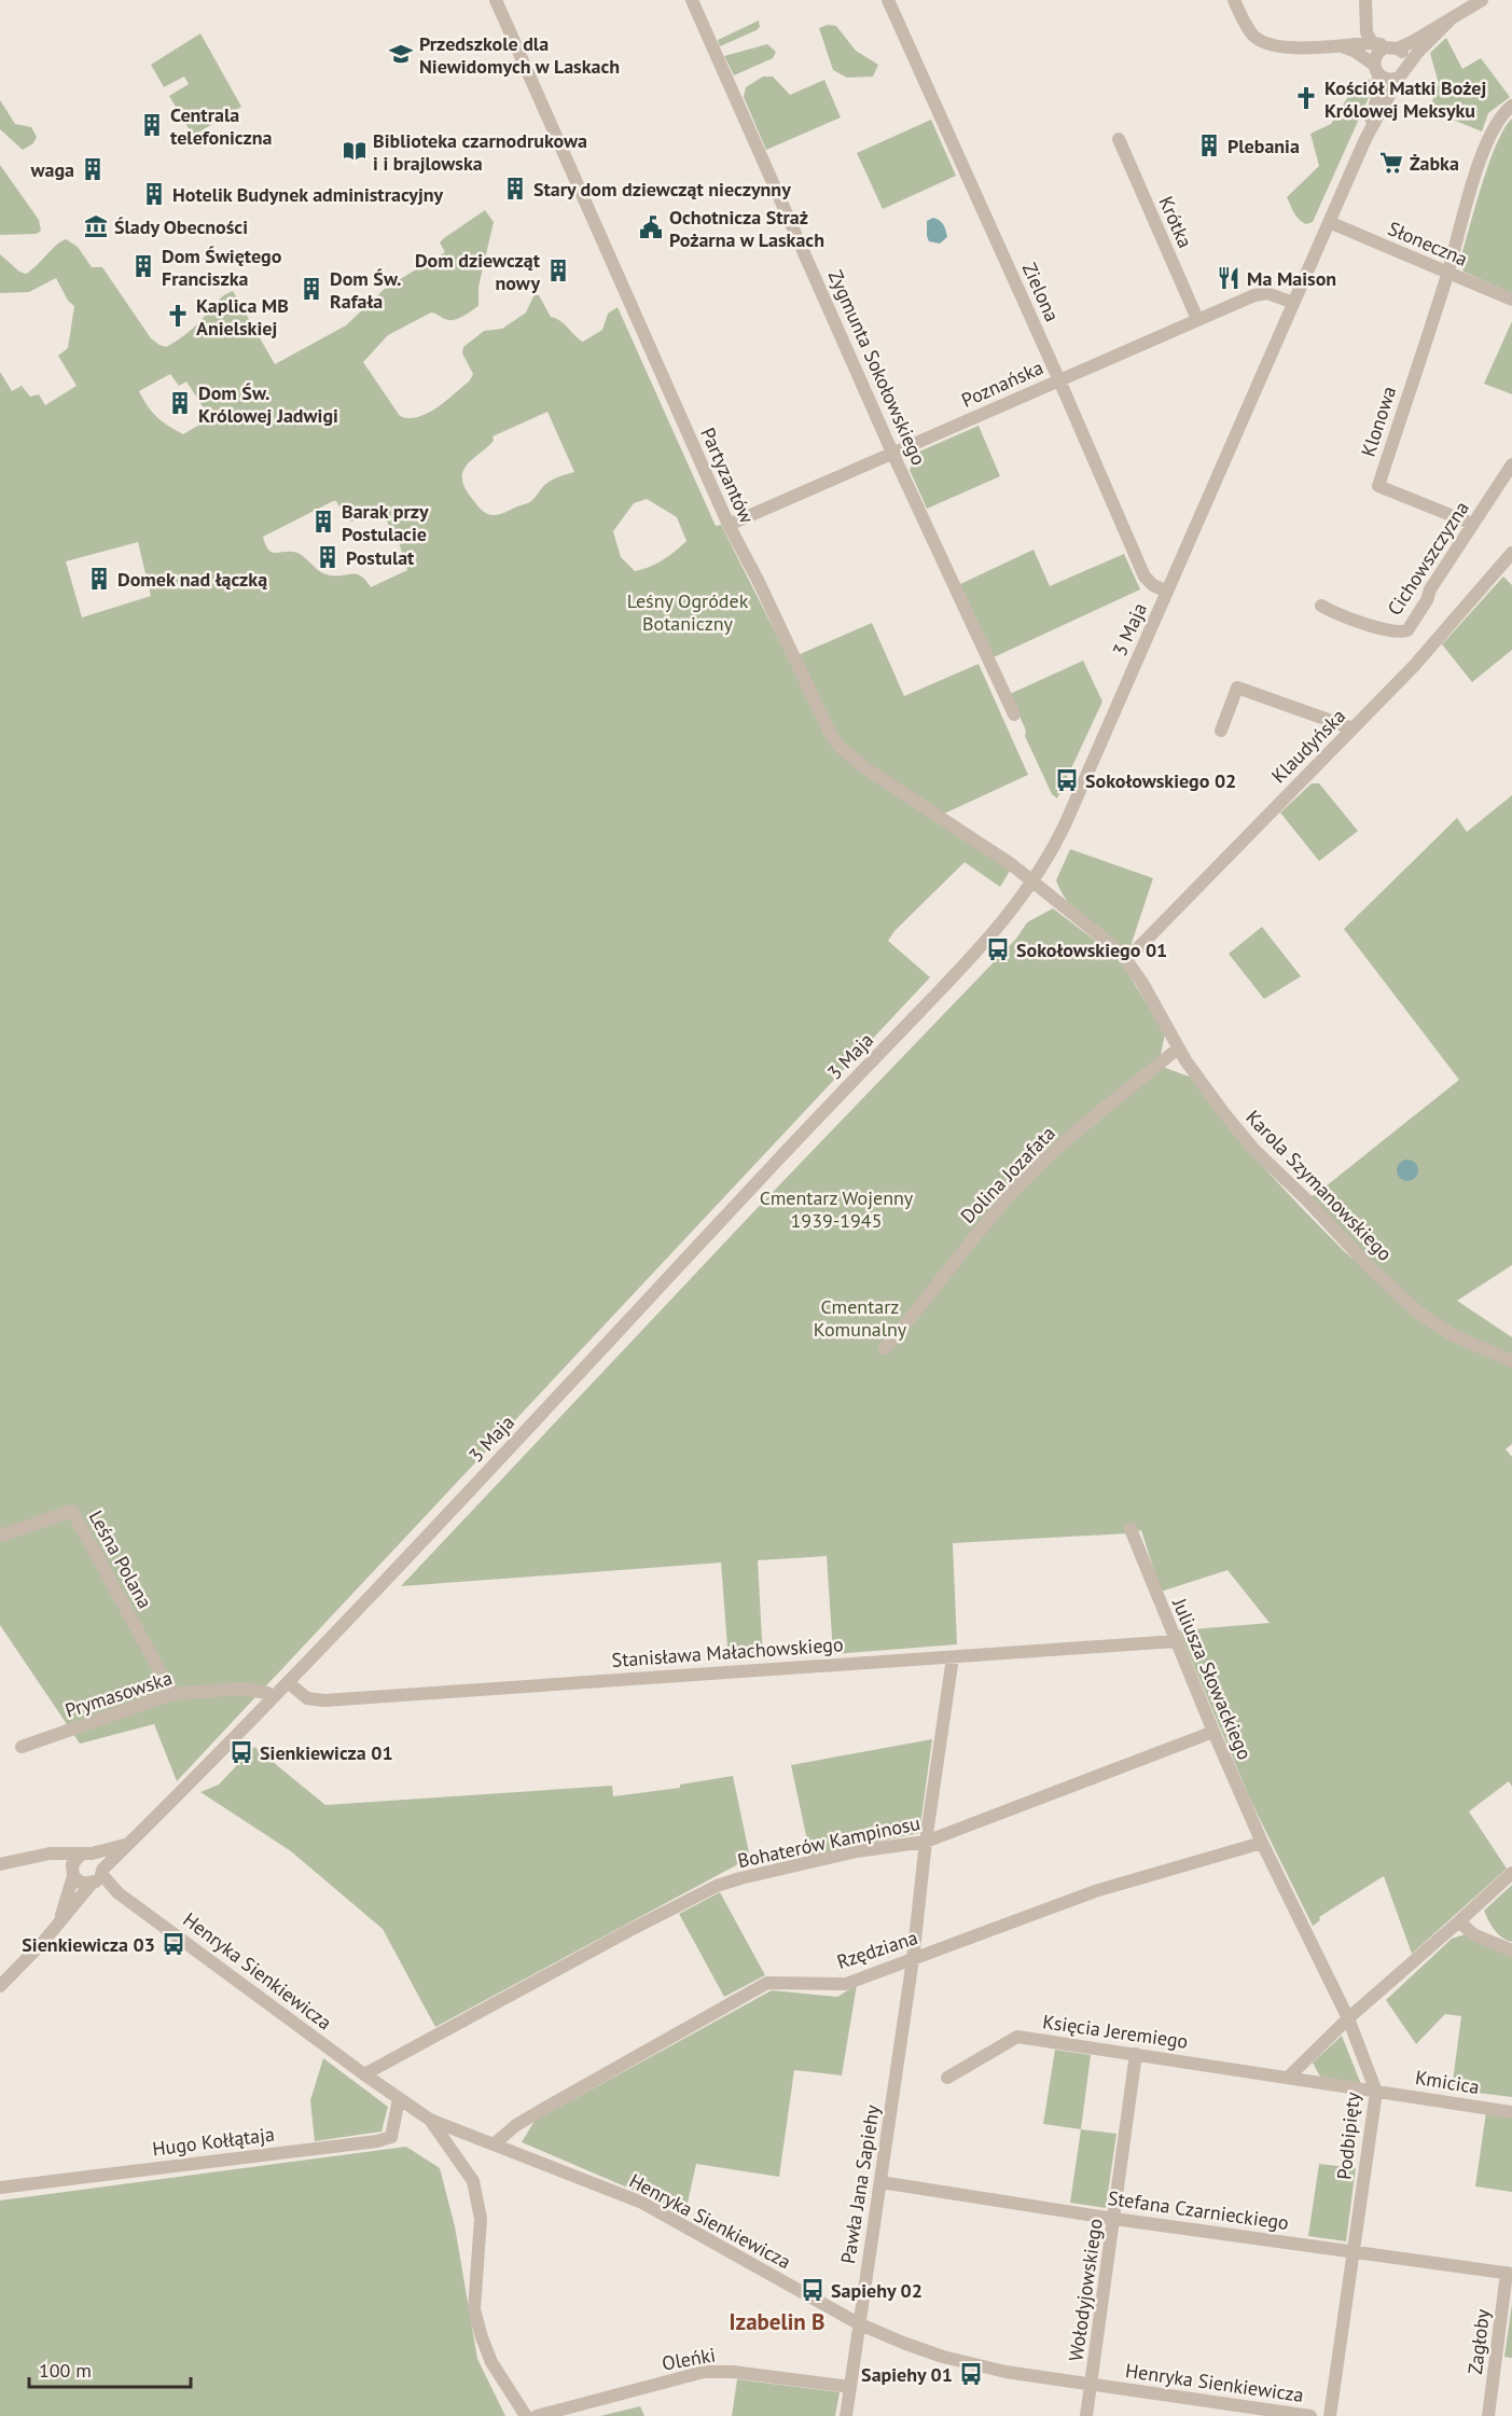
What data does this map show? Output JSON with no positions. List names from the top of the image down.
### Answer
{
  "streets": {
    "street": [
      "Krótka",
      "Słoneczna",
      "Zielona",
      "Zygmunta Sokołowskiego",
      "Poznańska",
      "Klonowa",
      "Partyzantów",
      "Cichowszczyzna",
      "3 Maja",
      "Klaudyńska",
      "Dolina Jozafata",
      "Karola Szymanowskiego",
      "Leśna Polana",
      "Stanisława Małachowskiego",
      "Juliusza Słowackiego",
      "Prymasowska",
      "Bohaterów Kampinosu",
      "Rzędziana",
      "Henryka Sienkiewicza",
      "Księcia Jeremiego",
      "Kmicica",
      "Podbipięty",
      "Hugo Kołłątaja",
      "Pawła Jana Sapiehy",
      "Stefana Czarnieckiego",
      "Wołodyjowskiego",
      "Zagłoby",
      "Oleńki"
    ]
  },
  "crossings": [
    ["Krótka", "Poznańska"],
    ["Słoneczna", "Klonowa"],
    ["Słoneczna", "3 Maja"],
    ["Zielona", "Poznańska"],
    ["Zielona", "3 Maja"],
    ["Zygmunta Sokołowskiego", "Poznańska"],
    ["Poznańska", "Partyzantów"],
    ["Poznańska", "3 Maja"],
    ["Klonowa", "Cichowszczyzna"],
    ["Partyzantów", "3 Maja"],
    ["Partyzantów", "Karola Szymanowskiego"],
    ["3 Maja", "Karola Szymanowskiego"],
    ["3 Maja", "Stanisława Małachowskiego"],
    ["3 Maja", "Henryka Sienkiewicza"],
    ["Klaudyńska", "Karola Szymanowskiego"],
    ["Dolina Jozafata", "Karola Szymanowskiego"],
    ["Leśna Polana", "Prymasowska"],
    ["Stanisława Małachowskiego", "Juliusza Słowackiego"],
    ["Stanisława Małachowskiego", "Pawła Jana Sapiehy"],
    ["Juliusza Słowackiego", "Bohaterów Kampinosu"],
    ["Juliusza Słowackiego", "Rzędziana"],
    ["Juliusza Słowackiego", "Podbipięty"],
    ["Bohaterów Kampinosu", "Henryka Sienkiewicza"],
    ["Bohaterów Kampinosu", "Pawła Jana Sapiehy"],
    ["Rzędziana", "Henryka Sienkiewicza"],
    ["Rzędziana", "Podbipięty"],
    ["Rzędziana", "Pawła Jana Sapiehy"],
    ["Henryka Sienkiewicza", "Hugo Kołłątaja"],
    ["Henryka Sienkiewicza", "Pawła Jana Sapiehy"],
    ["Henryka Sienkiewicza", "Wołodyjowskiego"],
    ["Księcia Jeremiego", "Kmicica"],
    ["Księcia Jeremiego", "Podbipięty"],
    ["Księcia Jeremiego", "Wołodyjowskiego"],
    ["Kmicica", "Podbipięty"],
    ["Podbipięty", "Stefana Czarnieckiego"],
    ["Pawła Jana Sapiehy", "Stefana Czarnieckiego"],
    ["Pawła Jana Sapiehy", "Oleńki"],
    ["Stefana Czarnieckiego", "Wołodyjowskiego"],
    ["Stefana Czarnieckiego", "Zagłoby"]
  ],
  "districts": ["Izabelin B"],
  "parks": ["Leśny Ogródek Botaniczny", "Cmentarz Wojenny 1939-1945", "Cmentarz Komunalny"],
  "places": {
    "school or university": ["Przedszkole dla Niewidomych w Laskach"],
    "church": ["Kościół Matki Bożej Królowej Meksyku", "Kaplica MB Anielskiej"],
    "building": [
      "Centrala telefoniczna",
      "Plebania",
      "waga",
      "Stary dom dziewcząt nieczynny",
      "Hotelik Budynek administracyjny",
      "Dom Świętego Franciszka",
      "Dom dziewcząt nowy",
      "Dom Św. Rafała",
      "Dom Św. Królowej Jadwigi",
      "Barak przy Postulacie",
      "Postulat",
      "Domek nad łączką"
    ],
    "library": ["Biblioteka czarnodrukowa i i brajlowska"],
    "supermarket": ["Żabka"],
    "museum": ["Ślady Obecności"],
    "public building": ["Ochotnicza Straż Pożarna w Laskach"],
    "restaurant": ["Ma Maison"],
    "bus stop": [
      "Sokołowskiego 02",
      "Sokołowskiego 01",
      "Sienkiewicza 01",
      "Sienkiewicza 03",
      "Sapiehy 02",
      "Sapiehy 01"
    ]
  },
  "scale_bar": "100 m"
}
